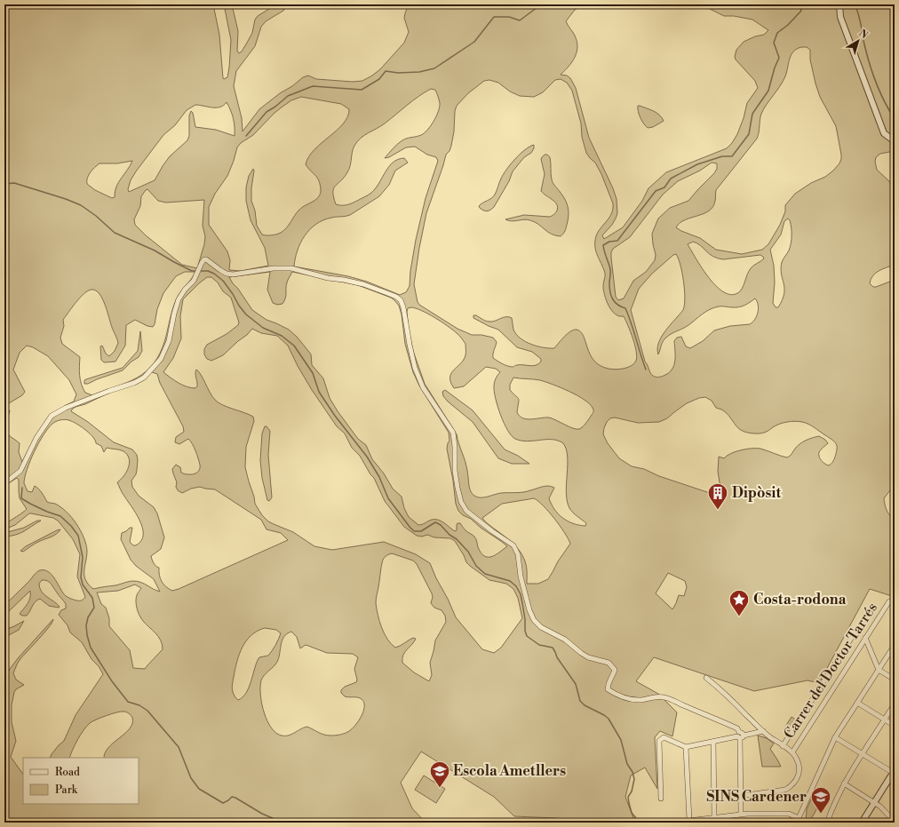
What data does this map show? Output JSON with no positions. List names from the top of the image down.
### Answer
{
  "streets": {
    "street": ["Carrer del Doctor Tarrés"]
  },
  "places": {
    "building": ["Dipòsit"],
    "place": ["Costa-rodona"],
    "school or university": ["Escola Ametllers", "SINS Cardener"]
  },
  "legend": ["Road", "Park"],
  "north": "top right"
}
